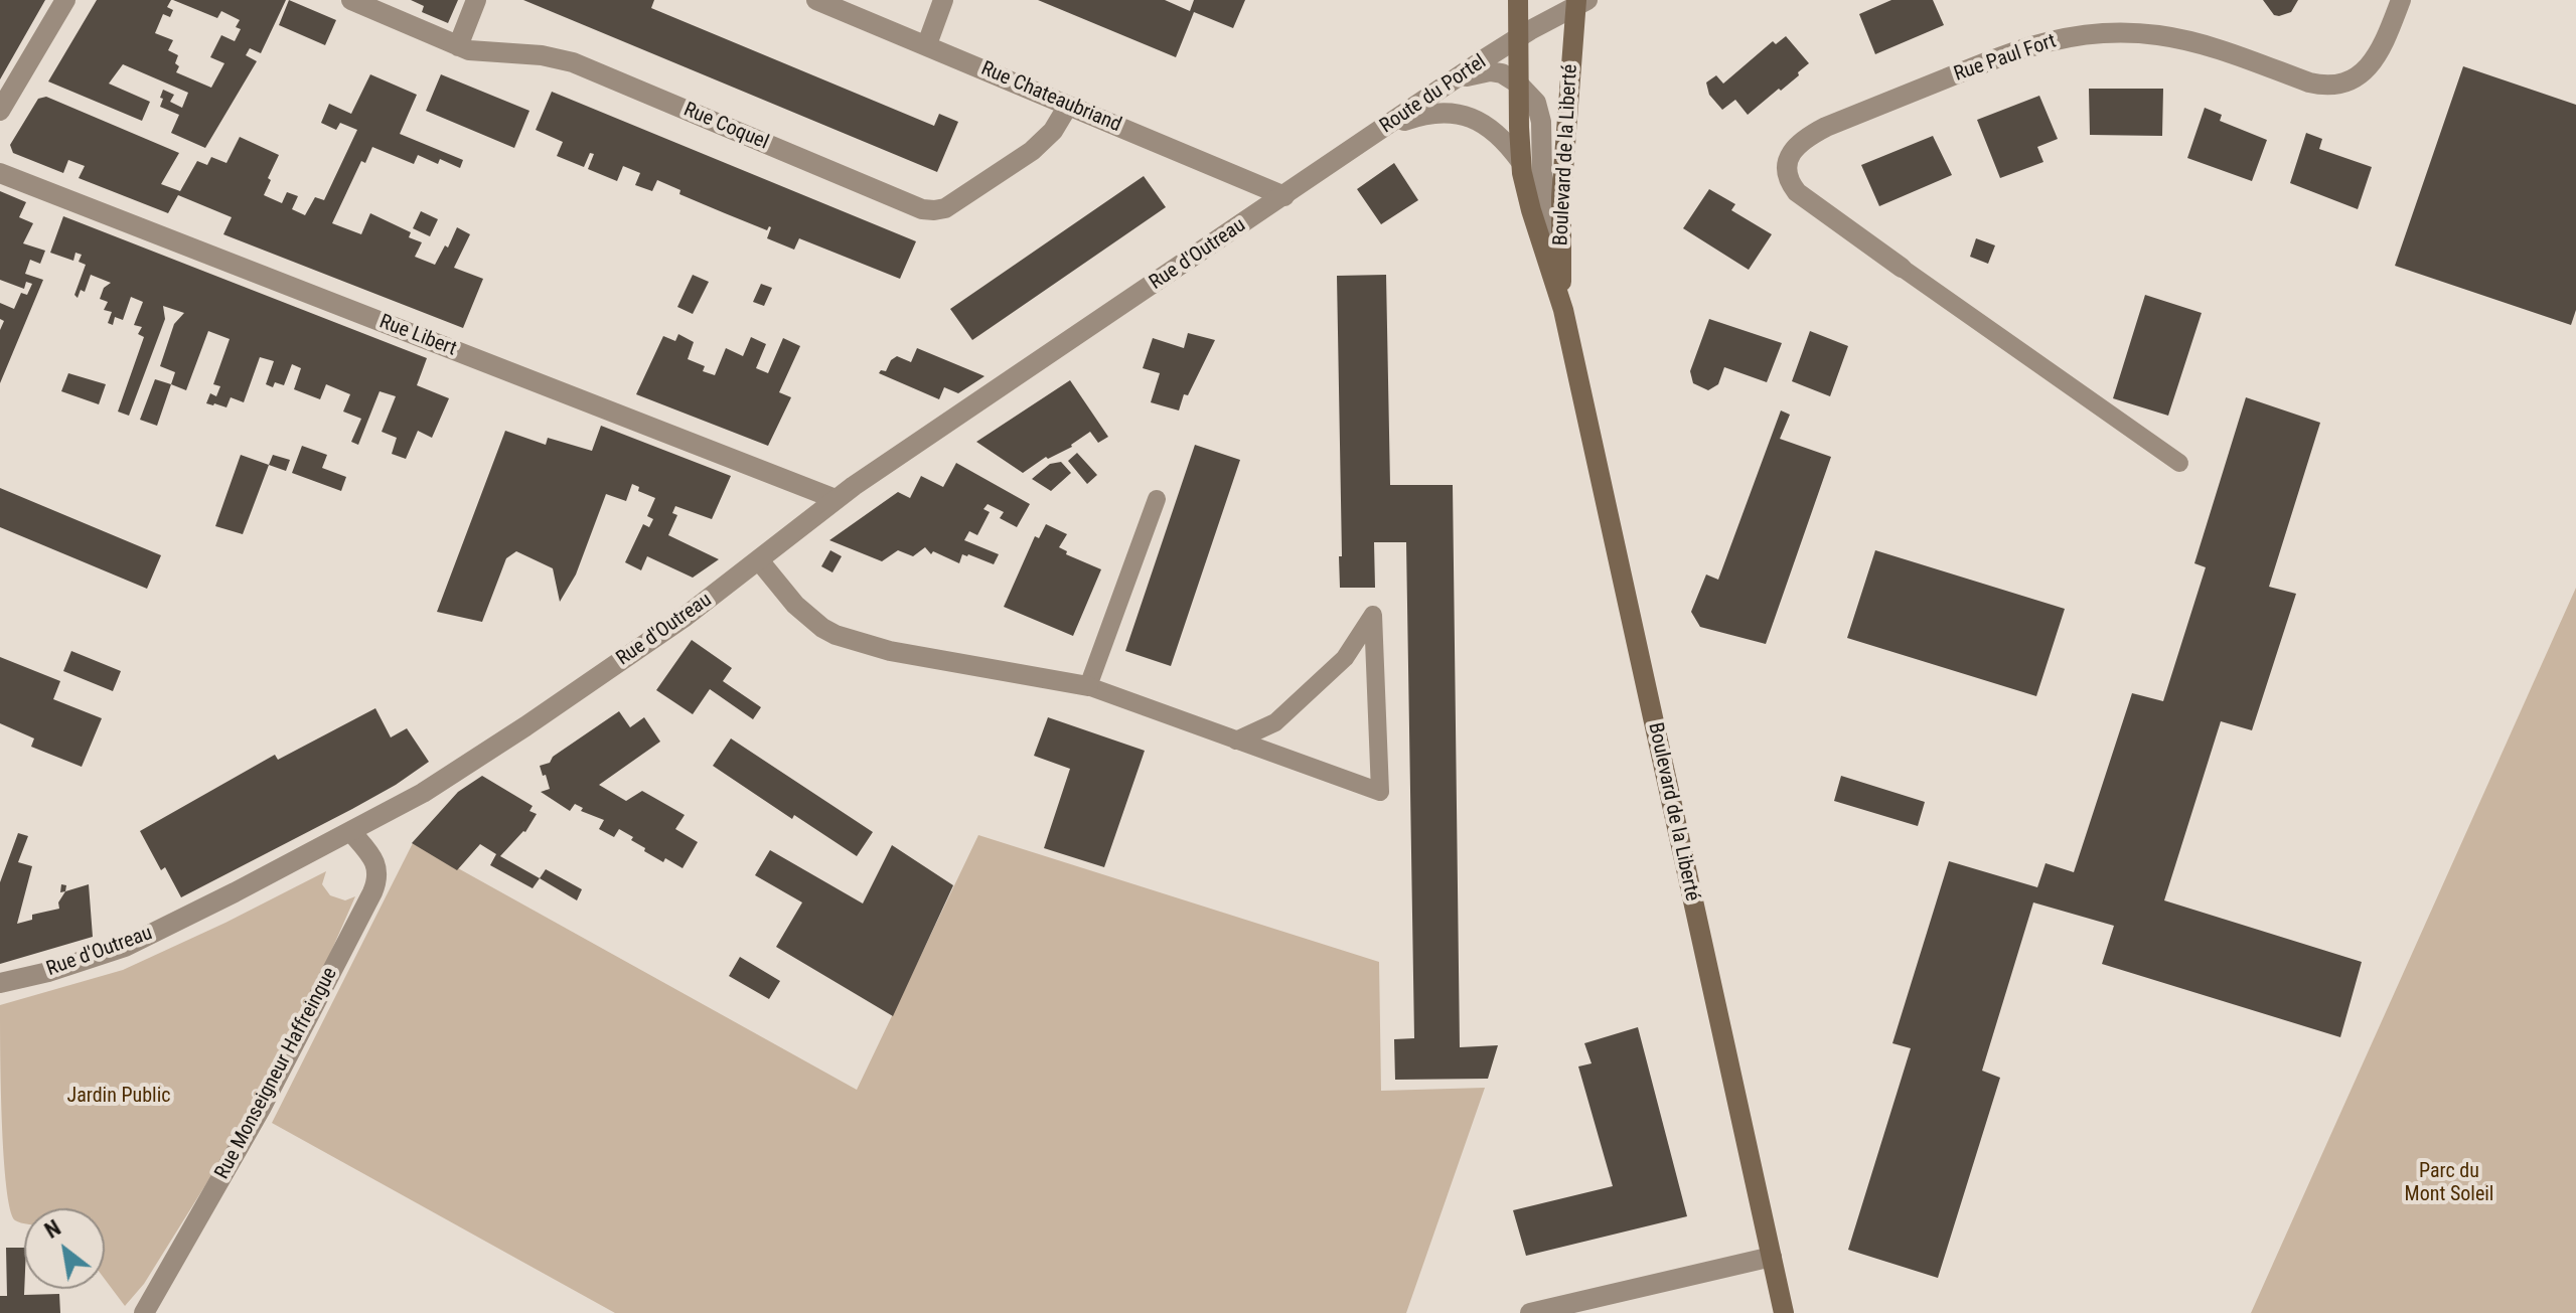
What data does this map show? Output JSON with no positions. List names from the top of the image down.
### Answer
{
  "streets": {
    "main road": ["Boulevard de la Liberté"],
    "street": [
      "Rue Paul Fort",
      "Route du Portel",
      "Rue Chateaubriand",
      "Rue Coquel",
      "Rue d'Outreau",
      "Rue Libert",
      "Rue Monseigneur Haffreingue"
    ]
  },
  "crossings": [
    ["Route du Portel", "Rue Chateaubriand"],
    ["Route du Portel", "Boulevard de la Liberté"],
    ["Route du Portel", "Rue d'Outreau"],
    ["Rue Chateaubriand", "Rue Coquel"],
    ["Rue Chateaubriand", "Rue d'Outreau"],
    ["Rue d'Outreau", "Rue Libert"],
    ["Rue d'Outreau", "Rue Monseigneur Haffreingue"]
  ],
  "parks": ["Jardin Public", "Parc du Mont Soleil"],
  "north": "top left"
}
